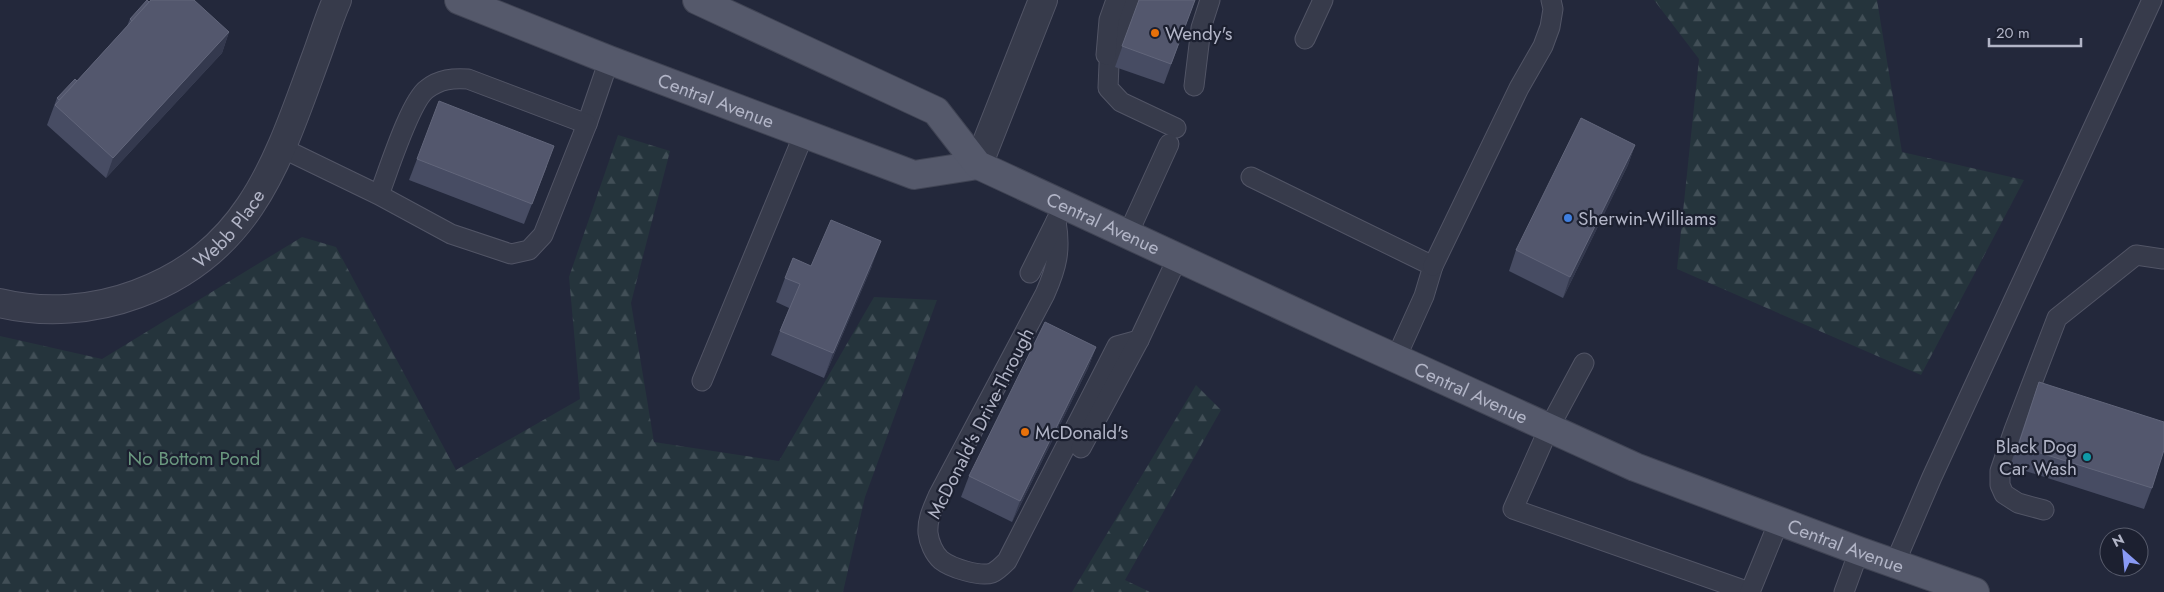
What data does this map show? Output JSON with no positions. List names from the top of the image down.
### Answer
{
  "streets": {
    "main road": ["Central Avenue"],
    "street": ["Webb Place"],
    "lane": ["McDonald's Drive-Through"]
  },
  "crossings": [
    ["Central Avenue", "McDonald's Drive-Through"]
  ],
  "parks": ["No Bottom Pond"],
  "places": [
    "Wendy's",
    "Sherwin-Williams",
    "McDonald's",
    "Black Dog Car Wash"
  ],
  "scale_bar": "20 m",
  "north": "top left"
}
